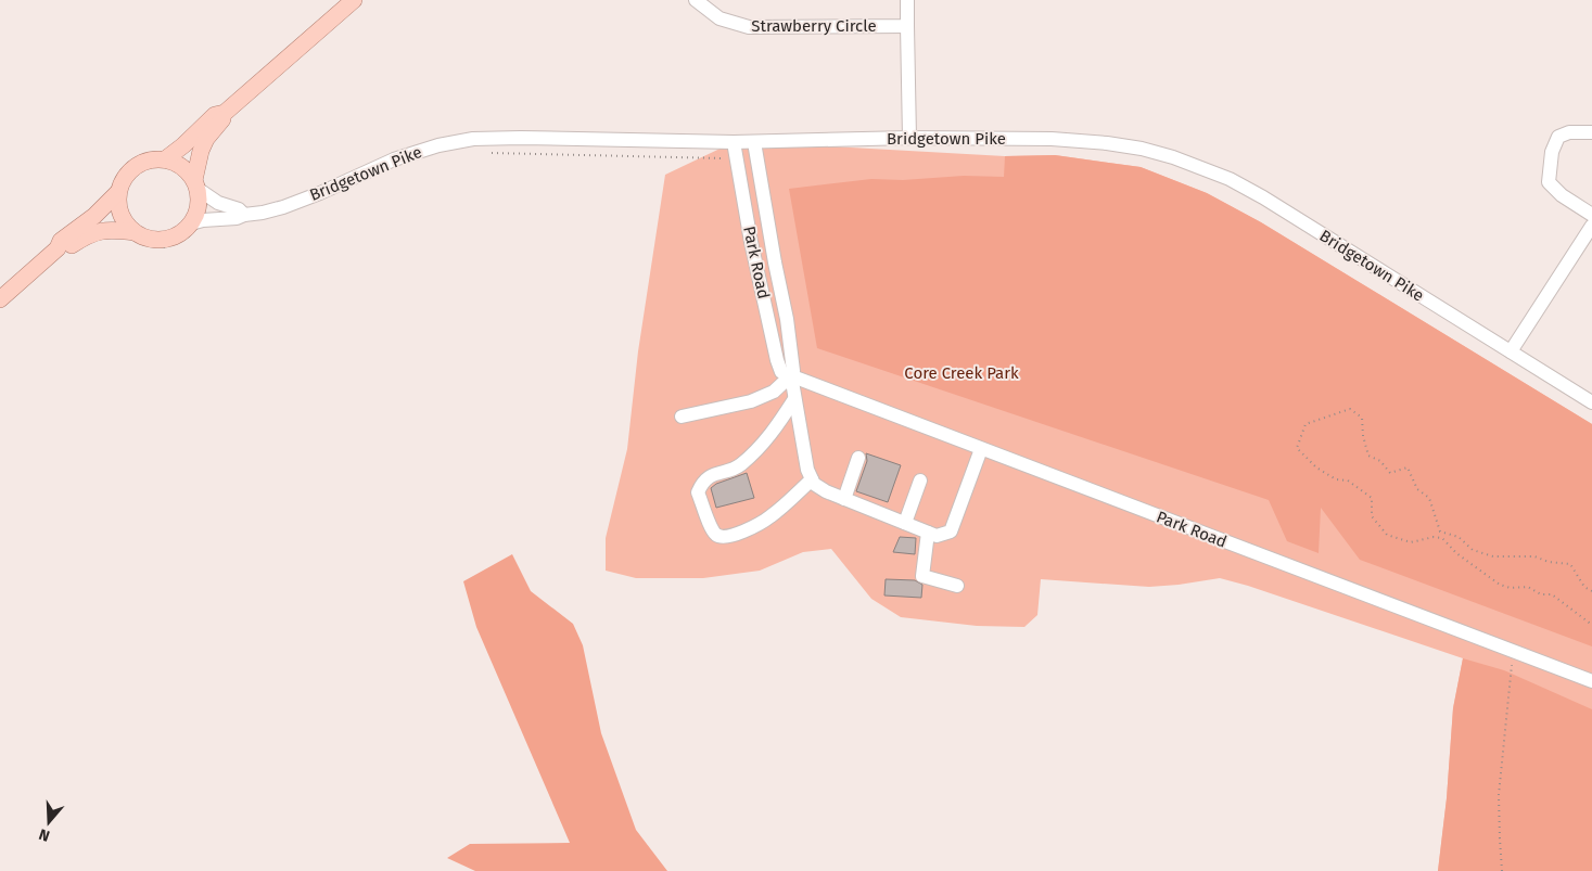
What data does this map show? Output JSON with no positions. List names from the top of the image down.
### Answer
{
  "streets": {
    "street": ["Strawberry Circle", "Bridgetown Pike", "Park Road"]
  },
  "crossings": [
    ["Bridgetown Pike", "Park Road"]
  ],
  "parks": ["Core Creek Park"],
  "north": "bottom"
}
